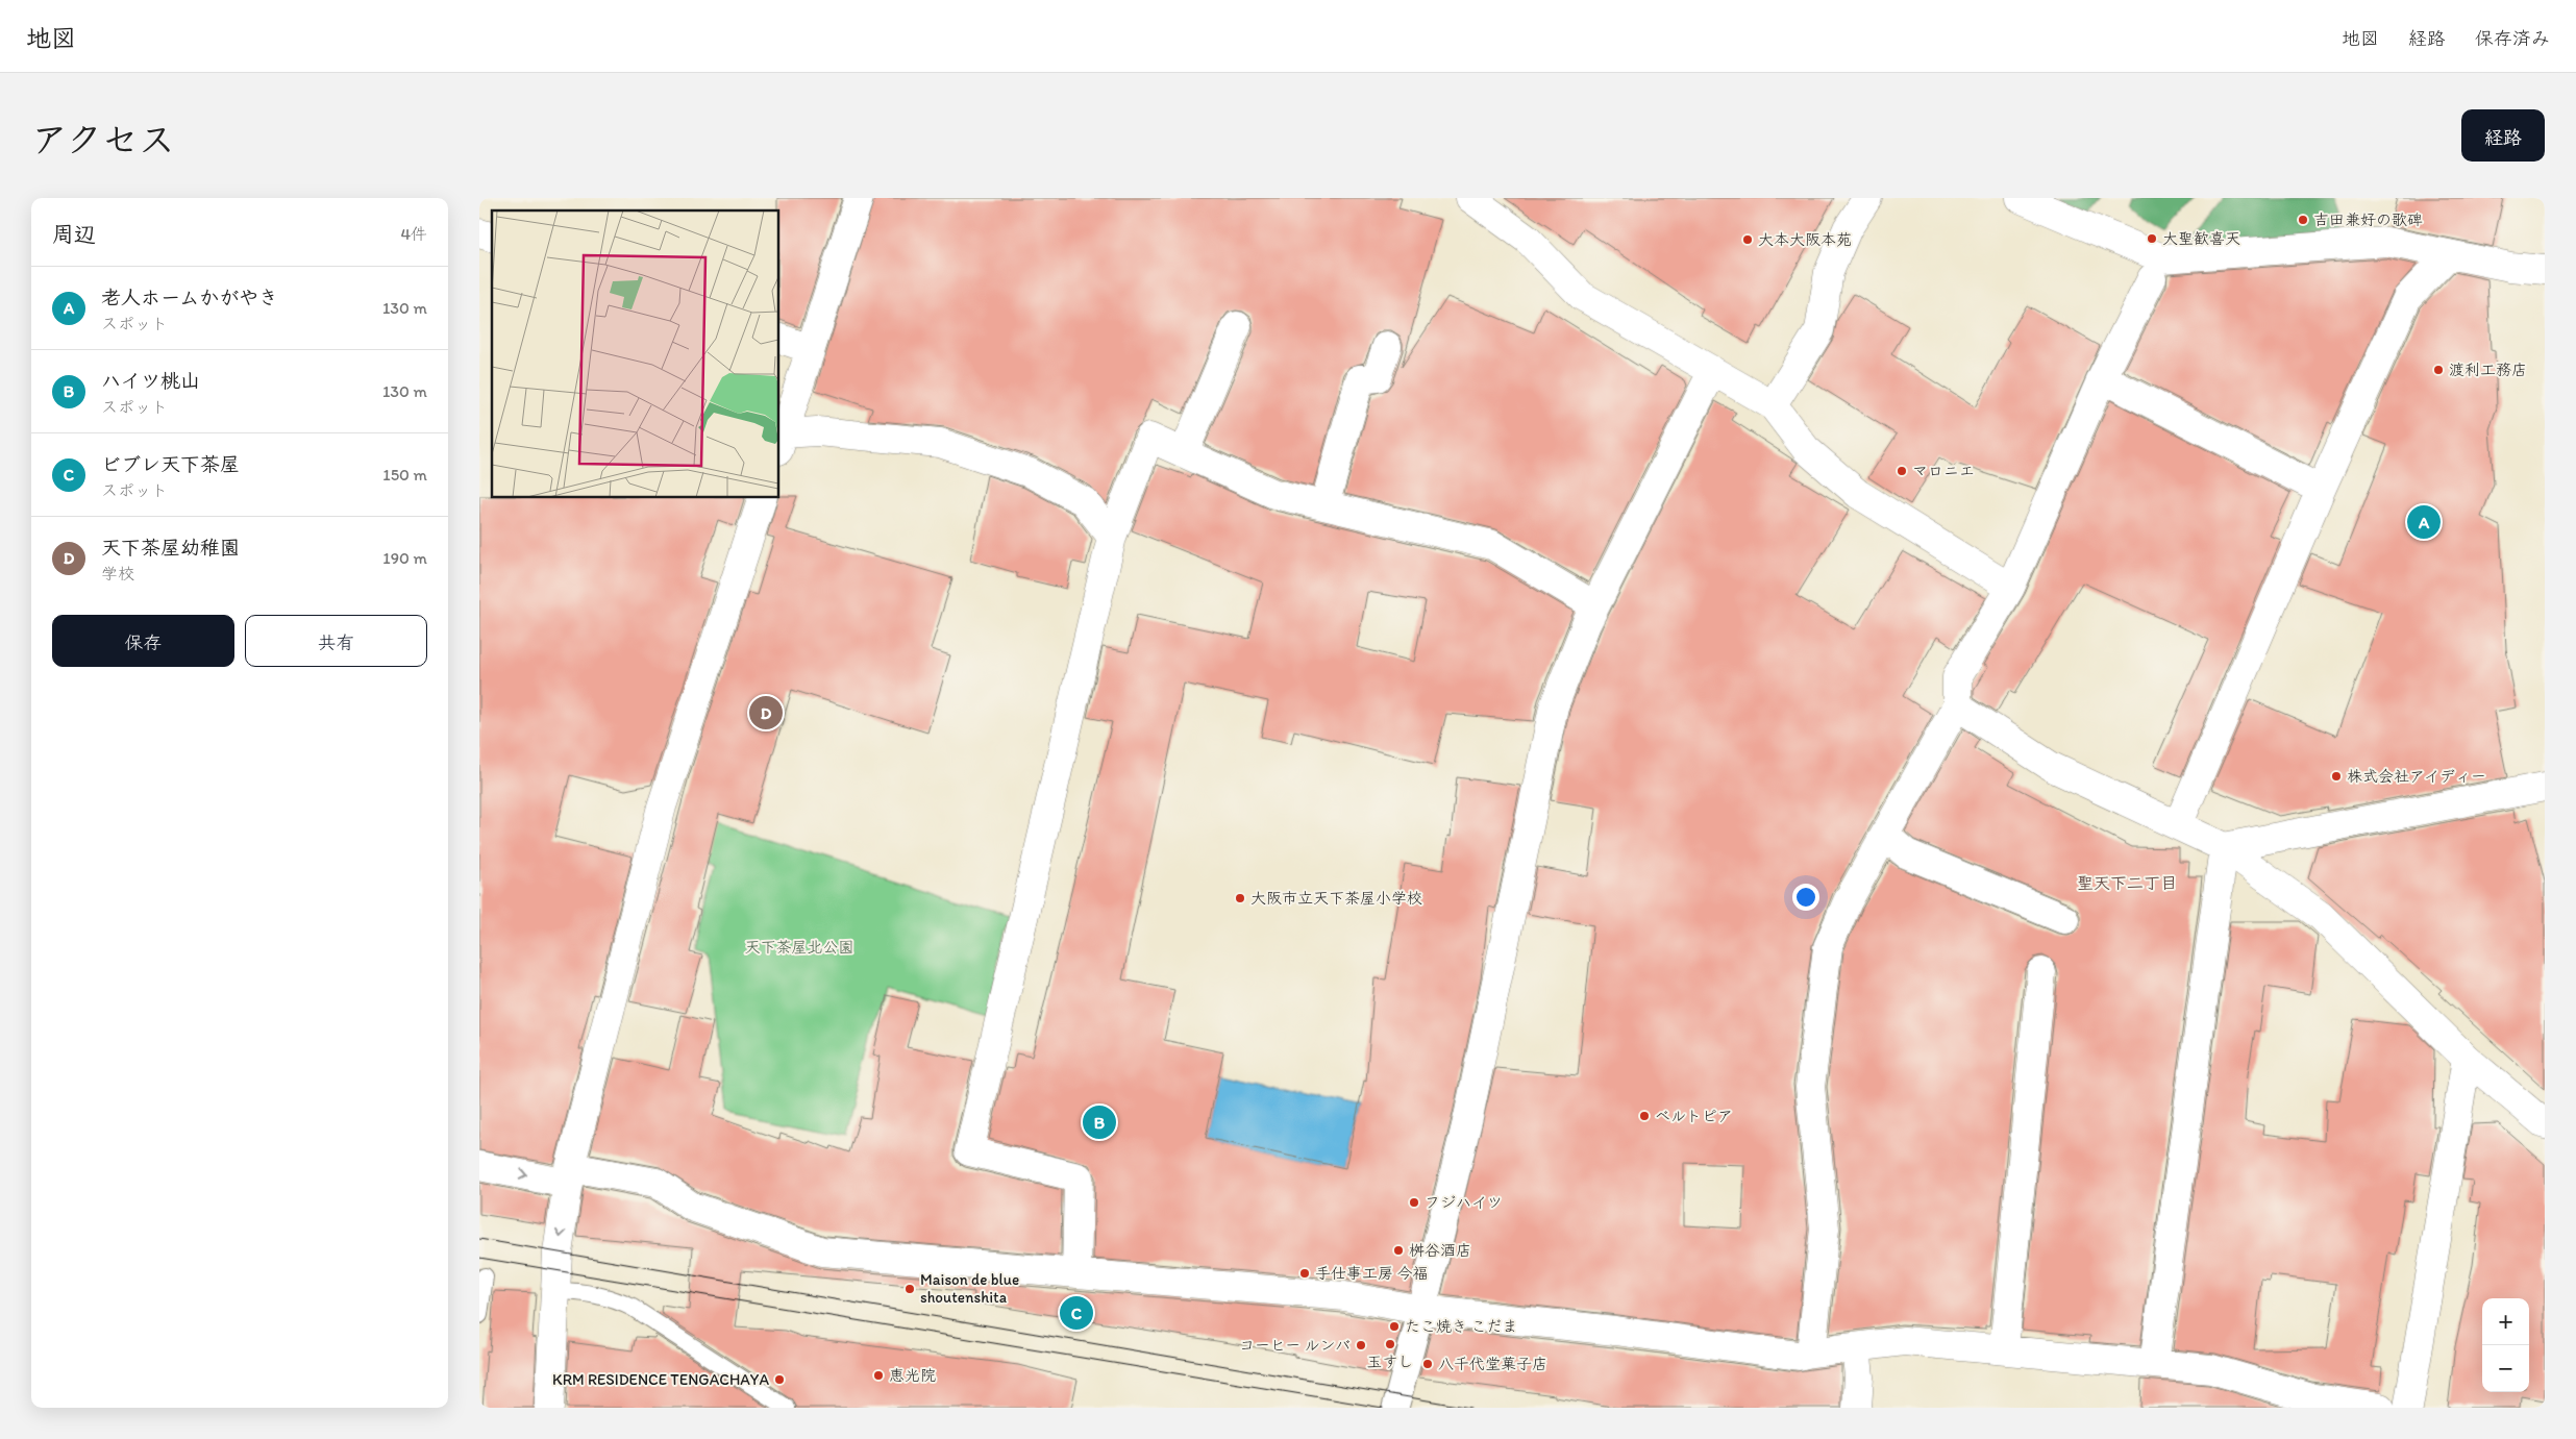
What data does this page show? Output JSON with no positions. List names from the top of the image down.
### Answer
{
  "districts": ["聖天下二丁目"],
  "parks": ["天下茶屋北公園"],
  "places": [
    "吉田兼好の歌碑",
    "大聖歓喜天",
    "大本大阪本苑",
    "渡利工務店",
    "マロニエ",
    "株式会社アイディー",
    "大阪市立天下茶屋小学校",
    "ベルトピア",
    "フジハイツ",
    "桝谷酒店",
    "手仕事工房 今福",
    "Maison de blue shoutenshita",
    "たこ焼き こだま",
    "玉すし",
    "コーヒー ルンバ",
    "八千代堂菓子店",
    "恵光院",
    "KRM RESIDENCE TENGACHAYA"
  ],
  "page": {
    "header": "地図",
    "nav": ["地図", "経路", "保存済み"],
    "title": "アクセス",
    "buttons": [
      "経路",
      ["保存", "共有"]
    ],
    "heading": ["周辺", "4件"],
    "list": [
      {
        "mark": "A",
        "name": "老人ホームかがやき",
        "note": "スポット",
        "value": "130 m"
      },
      {
        "mark": "B",
        "name": "ハイツ桃山",
        "note": "スポット",
        "value": "130 m"
      },
      {
        "mark": "C",
        "name": "ビブレ天下茶屋",
        "note": "スポット",
        "value": "150 m"
      },
      {
        "mark": "D",
        "name": "天下茶屋幼稚園",
        "note": "学校",
        "value": "190 m"
      }
    ],
    "pins": [
      "A",
      "D",
      "B",
      "C"
    ],
    "map_buttons": ["+", "−"]
  }
}
